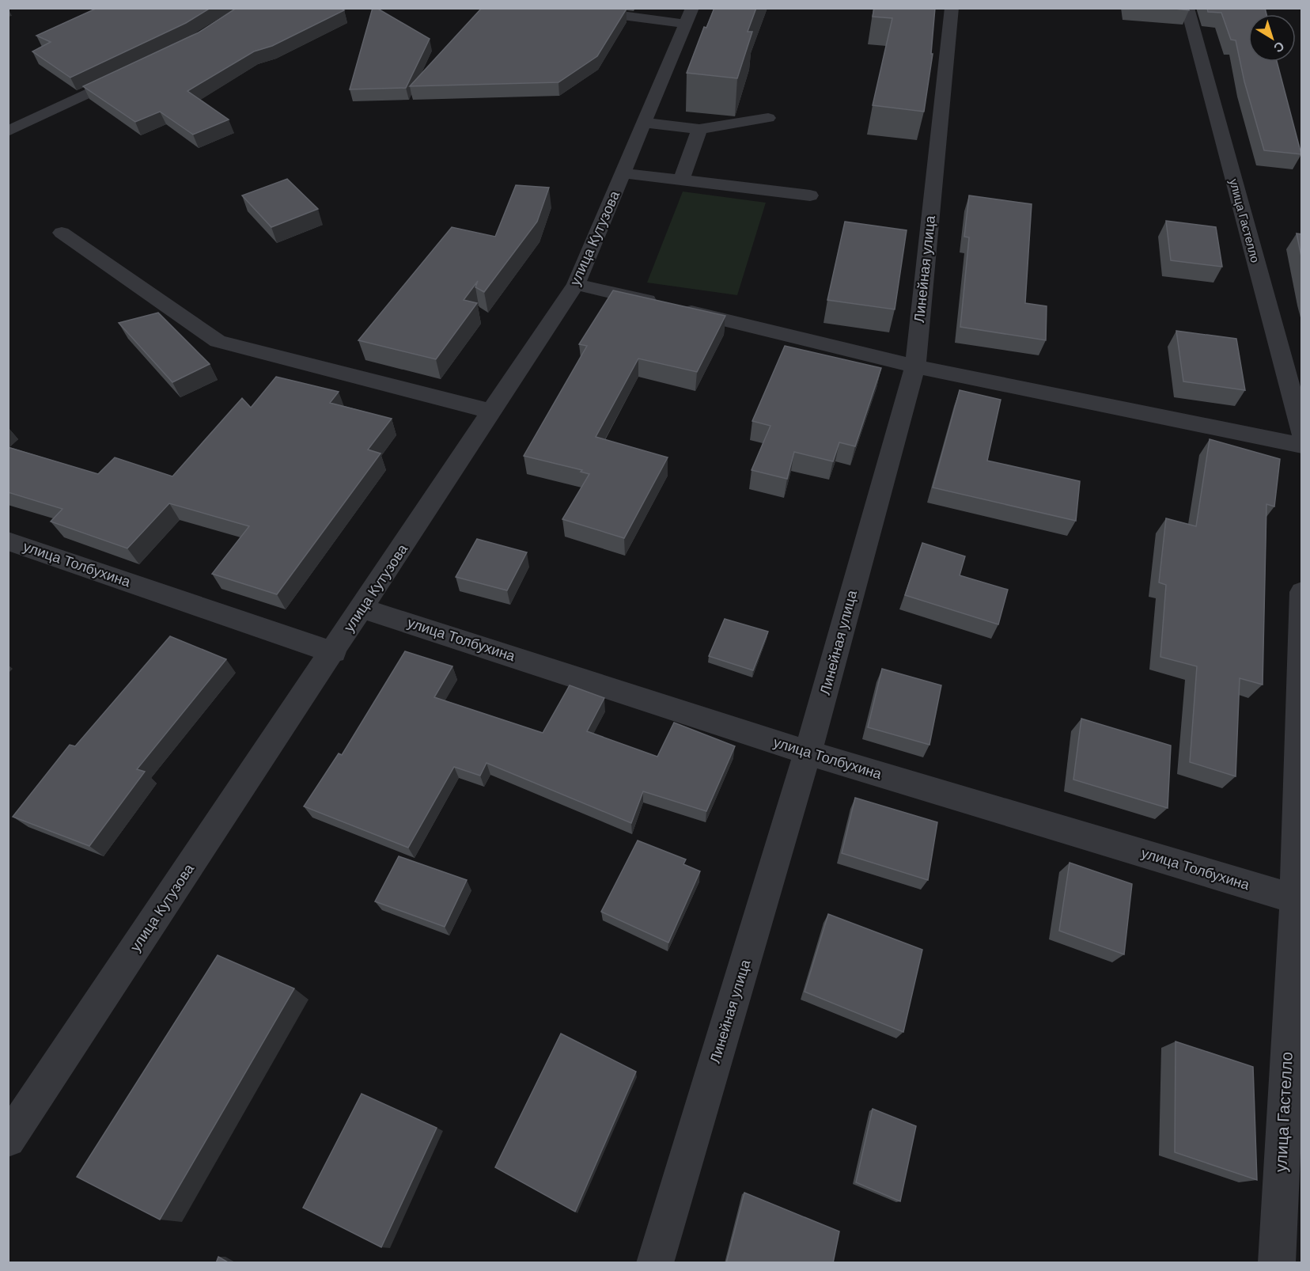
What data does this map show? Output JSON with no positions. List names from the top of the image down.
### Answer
{
  "streets": {
    "street": [
      "улица Гастелло",
      "улица Кутузова",
      "Линейная улица",
      "улица Толбухина"
    ]
  },
  "crossings": [
    ["улица Гастелло", "улица Толбухина"],
    ["улица Кутузова", "улица Толбухина"],
    ["Линейная улица", "улица Толбухина"]
  ],
  "north": "bottom right"
}
